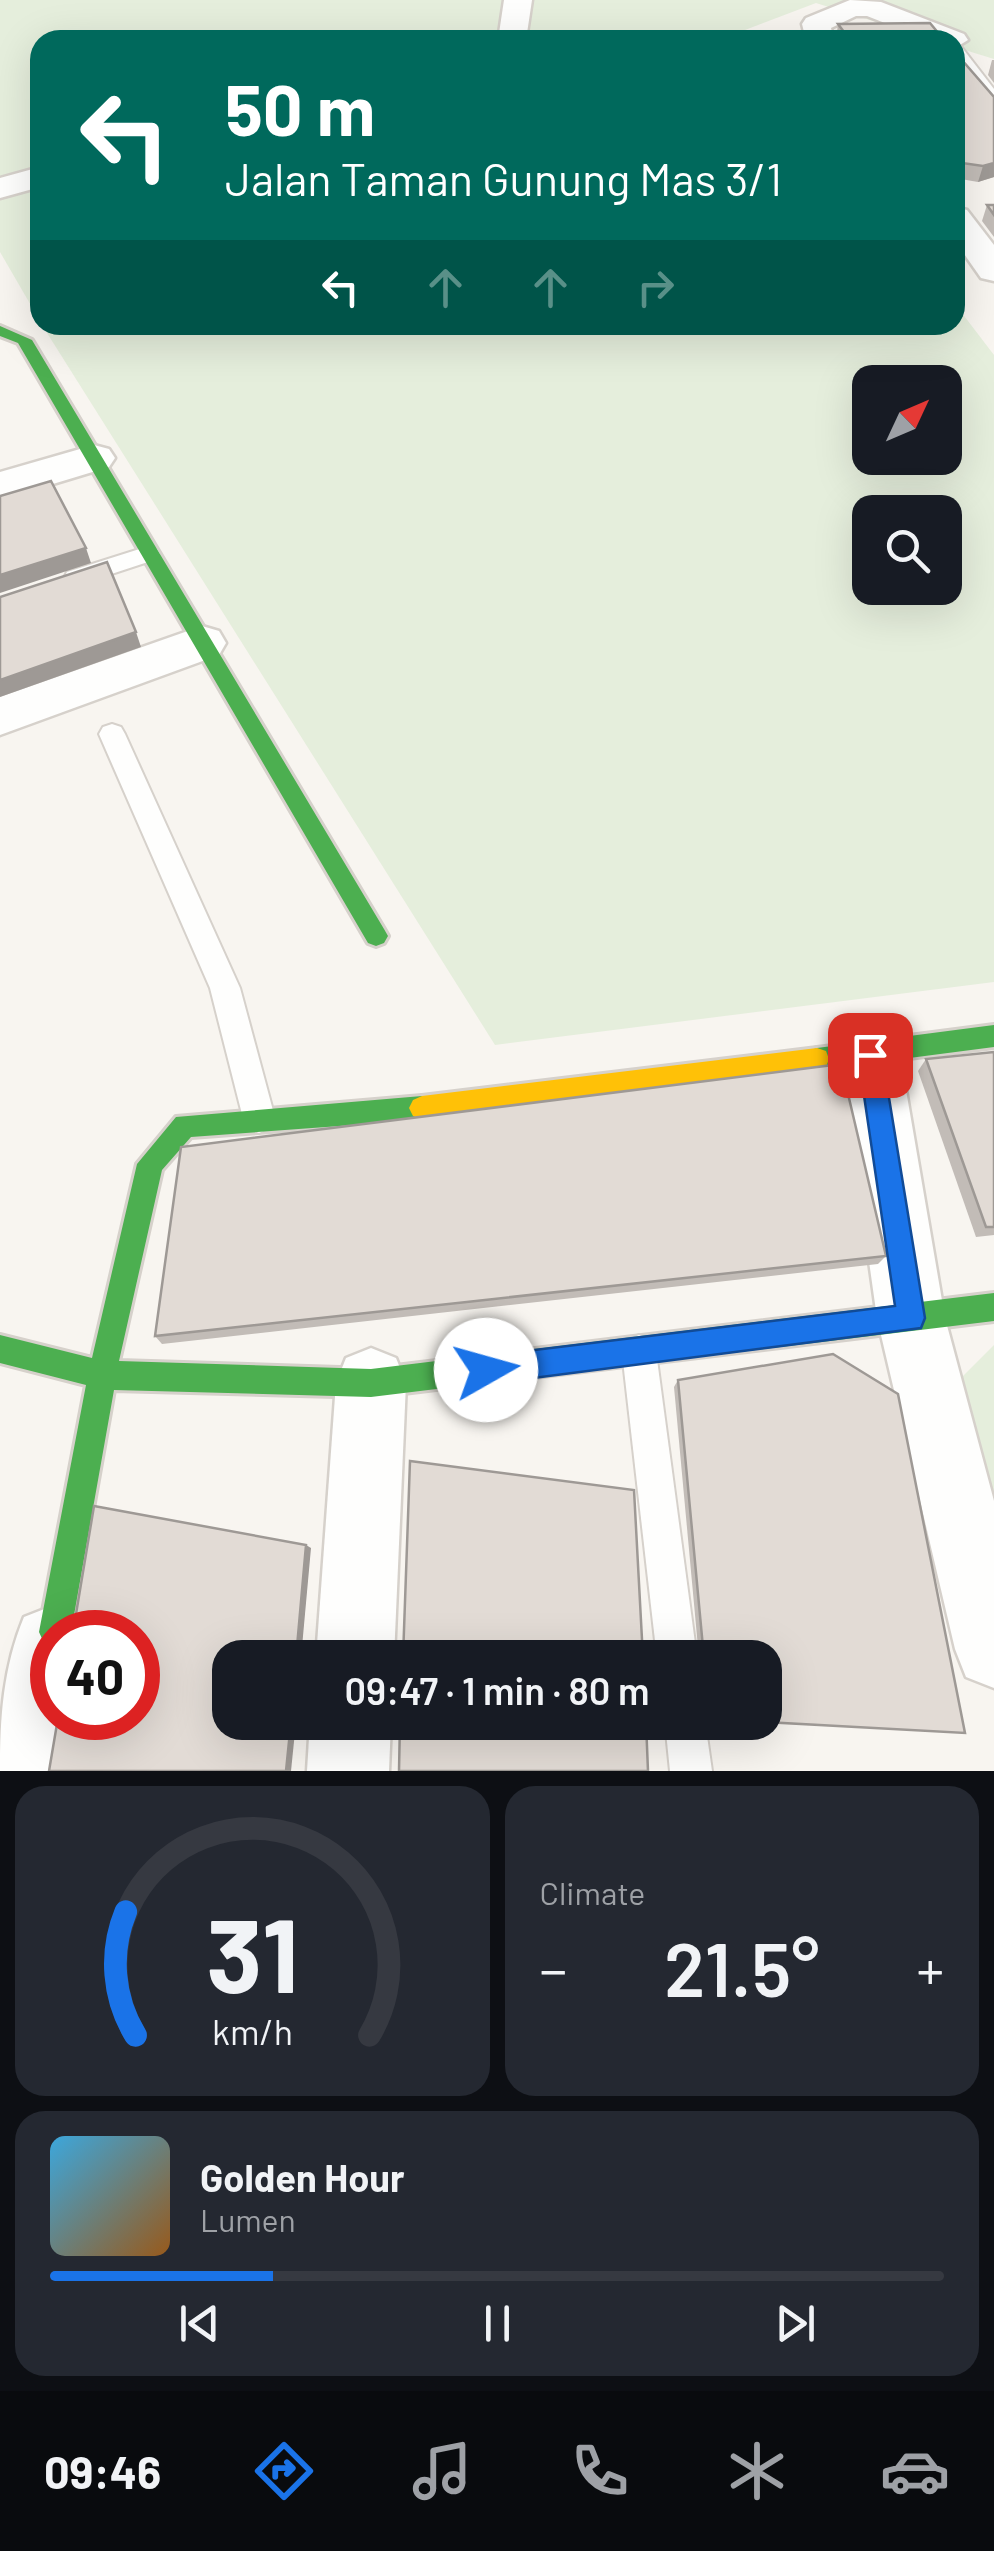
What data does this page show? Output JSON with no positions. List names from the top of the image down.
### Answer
{
  "north": "top right",
  "page": {
    "turn": ["50 m", "Jalan Taman Gunung Mas 3/1"],
    "limit": "40",
    "trip": "09:47 · 1 min · 80 m",
    "tile": "Climate",
    "heat": ["−", "21.5°", "+"],
    "song": ["Golden Hour", "Lumen"],
    "tabs": "09:46",
    "gauge": ["31", "km/h"]
  }
}
